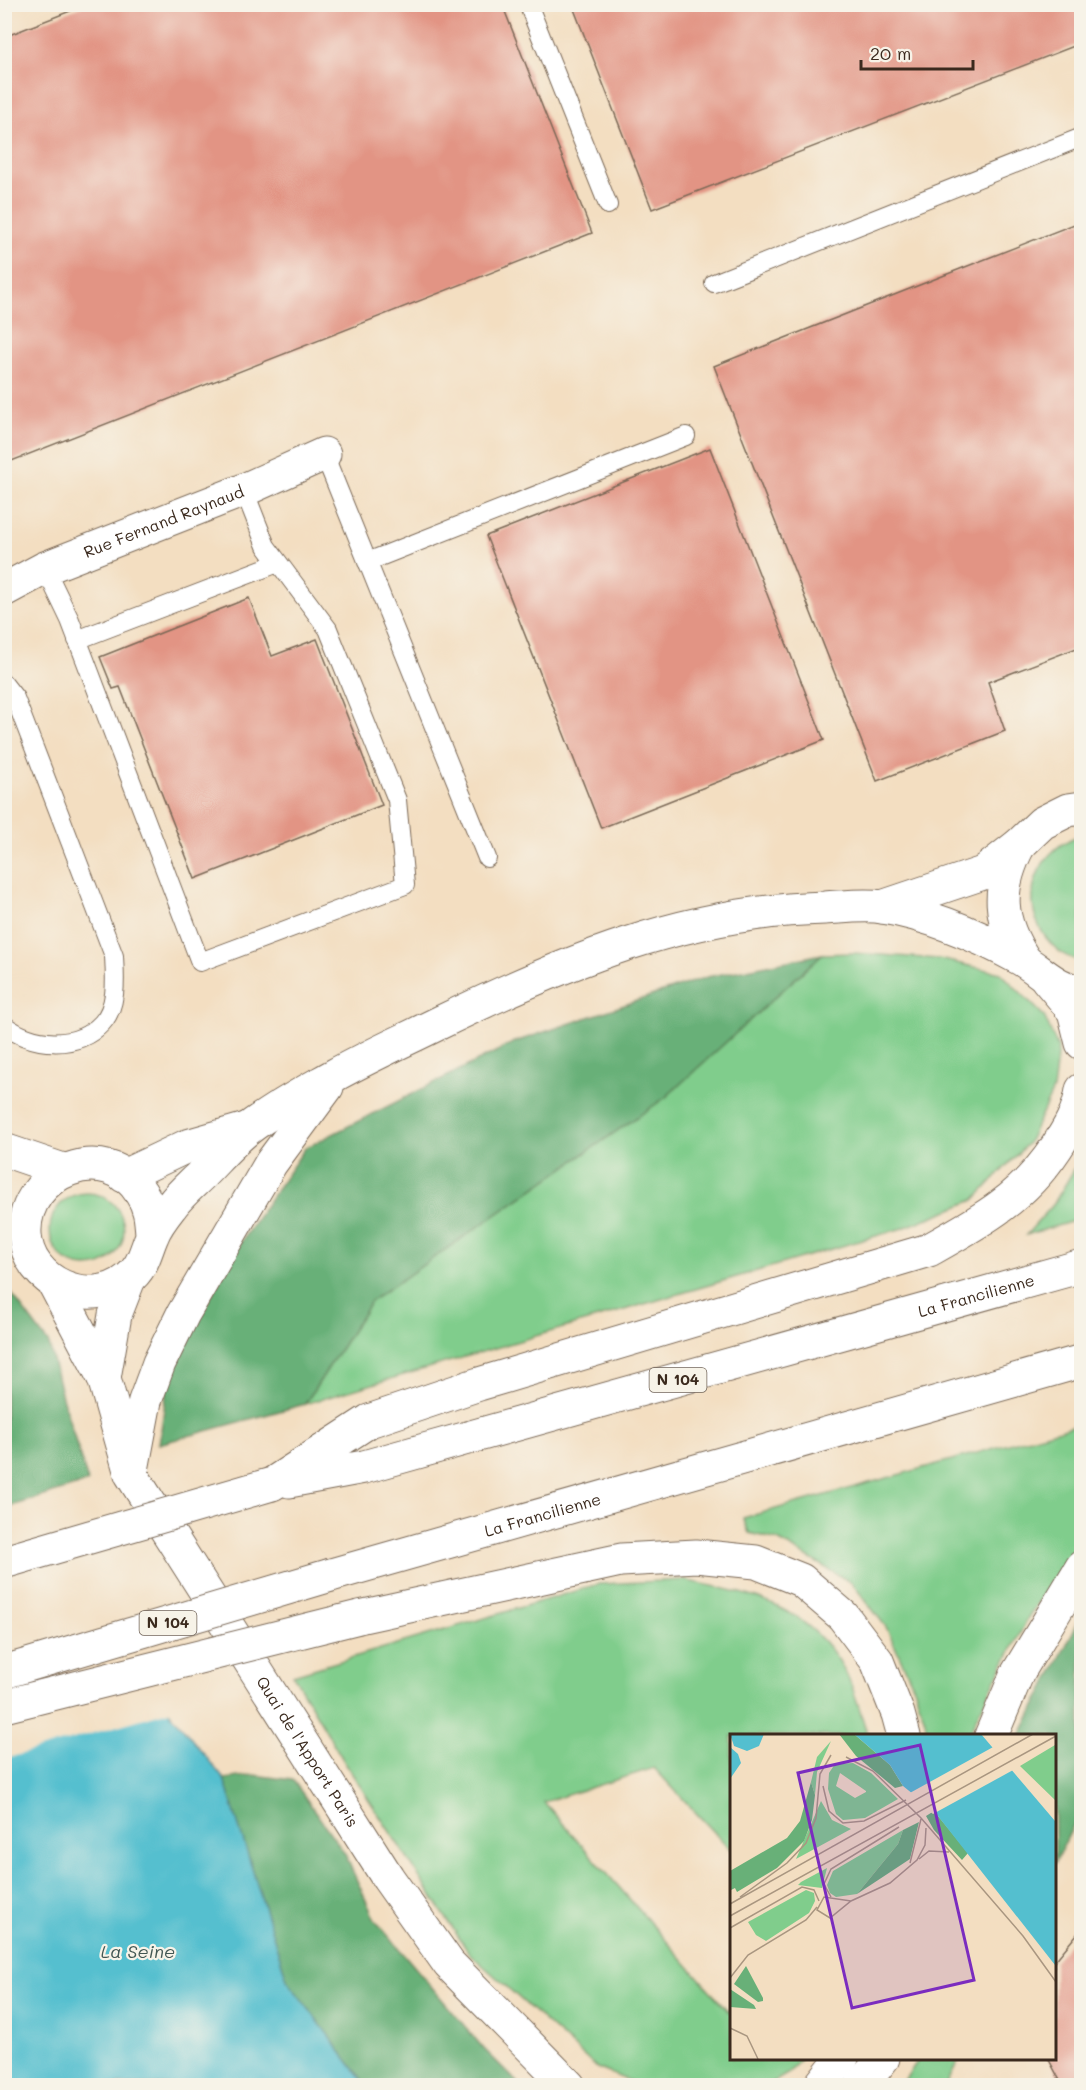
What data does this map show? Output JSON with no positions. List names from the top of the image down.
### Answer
{
  "streets": {
    "main road": [
      "Rue Fernand Raynaud",
      "La Francilienne",
      "N 104",
      "Quai de l'Apport Paris"
    ]
  },
  "water": ["La Seine"],
  "scale_bar": "20 m"
}
